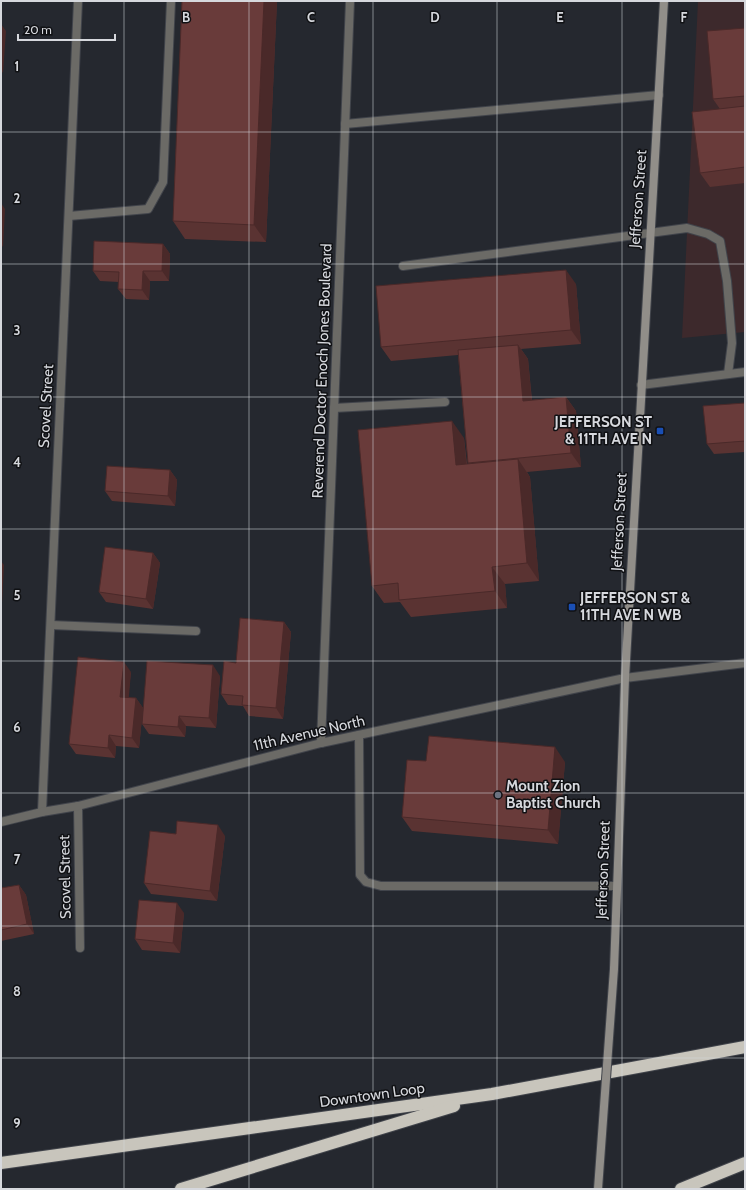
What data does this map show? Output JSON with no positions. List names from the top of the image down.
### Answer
{
  "streets": {
    "highway": ["Downtown Loop"],
    "main road": ["Jefferson Street"],
    "street": ["Reverend Doctor Enoch Jones Boulevard", "Scovel Street", "11th Avenue North"]
  },
  "crossings": [
    ["Jefferson Street", "11th Avenue North"],
    ["Reverend Doctor Enoch Jones Boulevard", "11th Avenue North"],
    ["Scovel Street", "11th Avenue North"]
  ],
  "places": {
    "transit": ["JEFFERSON ST & 11TH AVE N", "JEFFERSON ST & 11TH AVE N WB"],
    "other": ["Mount Zion Baptist Church"]
  },
  "scale_bar": "20 m",
  "grid": {
    "columns": [
      "B",
      "C",
      "D",
      "E",
      "F"
    ],
    "rows": [
      "1",
      "2",
      "3",
      "4",
      "5",
      "6",
      "7",
      "8",
      "9"
    ]
  }
}
